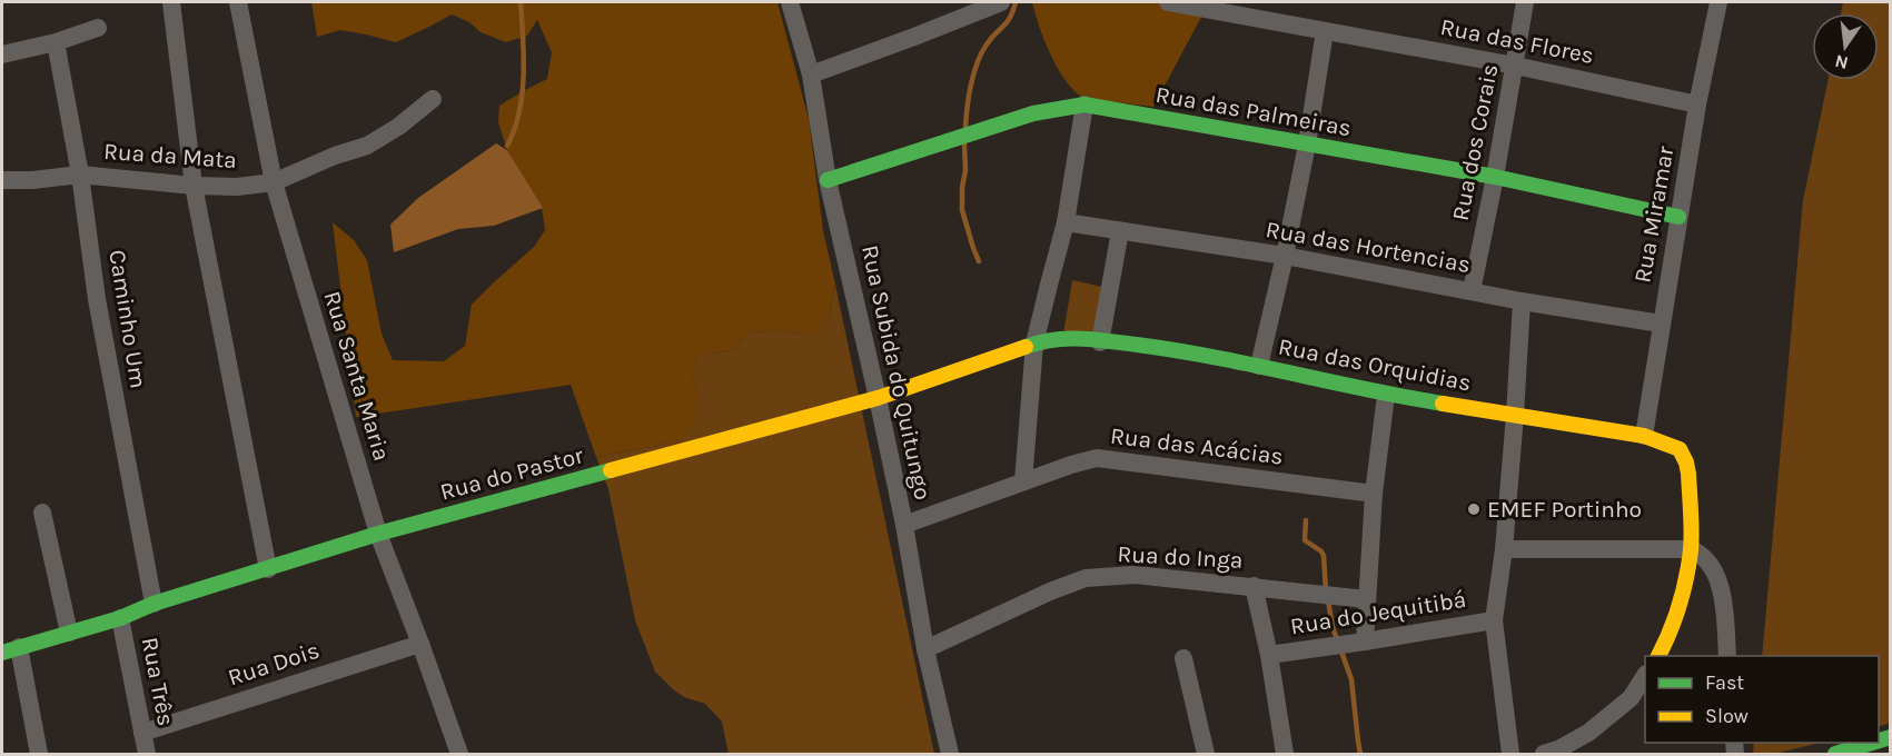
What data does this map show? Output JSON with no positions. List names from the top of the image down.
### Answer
{
  "streets": {
    "street": [
      "Rua das Flores",
      "Rua das Palmeiras",
      "Rua dos Corais",
      "Rua da Mata",
      "Rua Miramar",
      "Rua das Hortencias",
      "Caminho Um",
      "Rua das Orquidias",
      "Rua Subida do Quitungo",
      "Rua Santa Maria",
      "Rua das Acácias",
      "Rua do Pastor",
      "Rua do Inga",
      "Rua do Jequitibá",
      "Rua Dois",
      "Rua Três"
    ]
  },
  "crossings": [
    ["Rua das Flores", "Rua dos Corais"],
    ["Rua das Flores", "Rua Miramar"],
    ["Rua das Palmeiras", "Rua dos Corais"],
    ["Rua das Palmeiras", "Rua Miramar"],
    ["Rua das Palmeiras", "Rua Subida do Quitungo"],
    ["Rua dos Corais", "Rua das Hortencias"],
    ["Rua da Mata", "Caminho Um"],
    ["Rua da Mata", "Rua Santa Maria"],
    ["Rua Miramar", "Rua das Hortencias"],
    ["Rua Miramar", "Rua das Orquidias"],
    ["Caminho Um", "Rua do Pastor"],
    ["Rua das Orquidias", "Rua do Pastor"],
    ["Rua Subida do Quitungo", "Rua das Acácias"],
    ["Rua Subida do Quitungo", "Rua do Pastor"],
    ["Rua Subida do Quitungo", "Rua do Inga"],
    ["Rua Santa Maria", "Rua do Pastor"],
    ["Rua Santa Maria", "Rua Dois"],
    ["Rua do Pastor", "Rua Três"],
    ["Rua Dois", "Rua Três"]
  ],
  "places": ["EMEF Portinho"],
  "legend": ["Fast", "Slow"],
  "north": "bottom"
}
